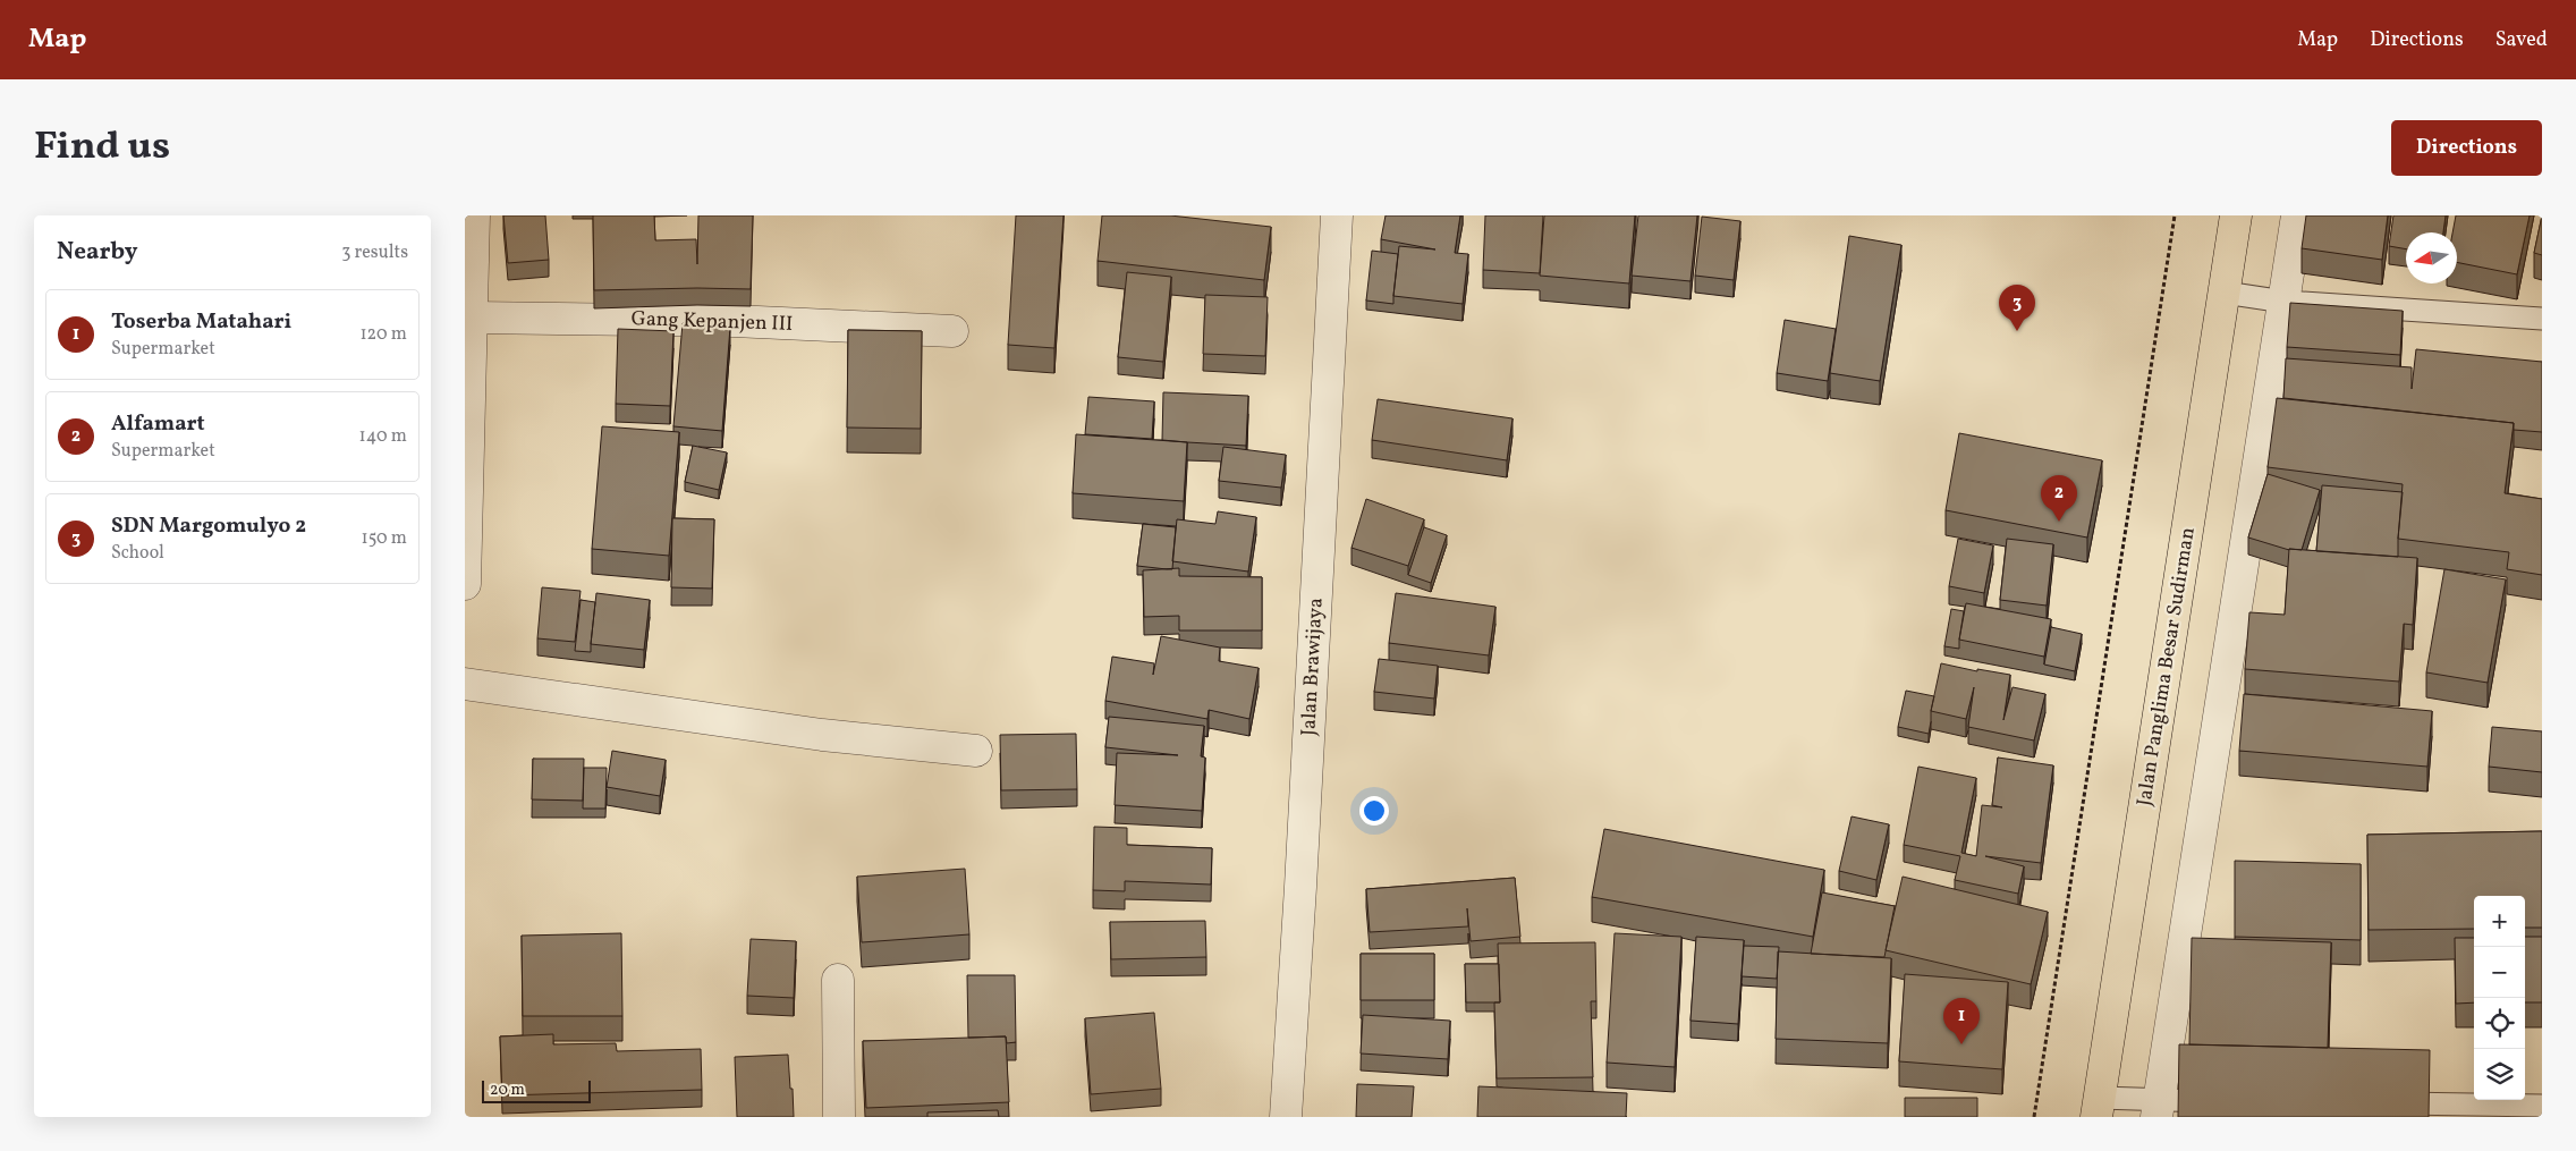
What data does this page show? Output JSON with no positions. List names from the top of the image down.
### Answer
{
  "streets": {
    "main road": ["Jalan Panglima Besar Sudirman"],
    "street": ["Gang Kepanjen III", "Jalan Brawijaya"]
  },
  "scale_bar": "20 m",
  "north": "left",
  "page": {
    "header": "Map",
    "nav": ["Map", "Directions", "Saved"],
    "title": "Find us",
    "buttons": "Directions",
    "heading": ["Nearby", "3 results"],
    "pins": ["3", "2", "1"],
    "list": [
      {
        "mark": "1",
        "name": "Toserba Matahari",
        "note": "Supermarket",
        "value": "120 m"
      },
      {
        "mark": "2",
        "name": "Alfamart",
        "note": "Supermarket",
        "value": "140 m"
      },
      {
        "mark": "3",
        "name": "SDN Margomulyo 2",
        "note": "School",
        "value": "150 m"
      }
    ],
    "map_buttons": ["+", "−"],
    "scale": "20 m"
  }
}
